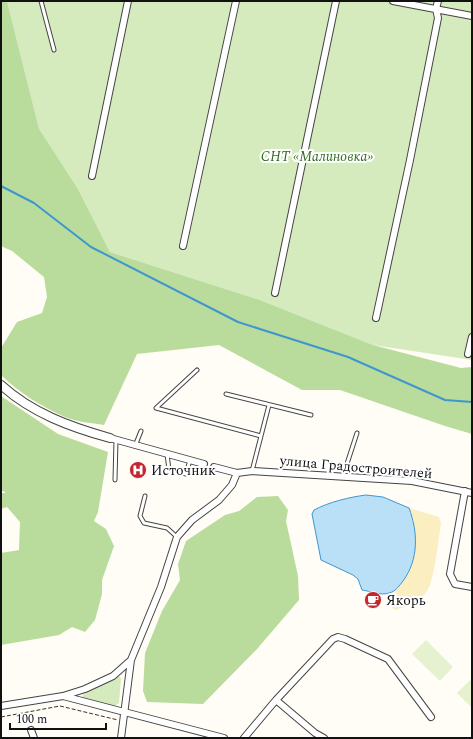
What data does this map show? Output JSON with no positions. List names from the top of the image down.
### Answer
{
  "streets": {
    "street": ["улица Градостроителей"]
  },
  "parks": ["СНТ «Малиновка»"],
  "places": {
    "hospital": ["Источник"],
    "cafe": ["Якорь"]
  },
  "scale_bar": "100 m"
}
